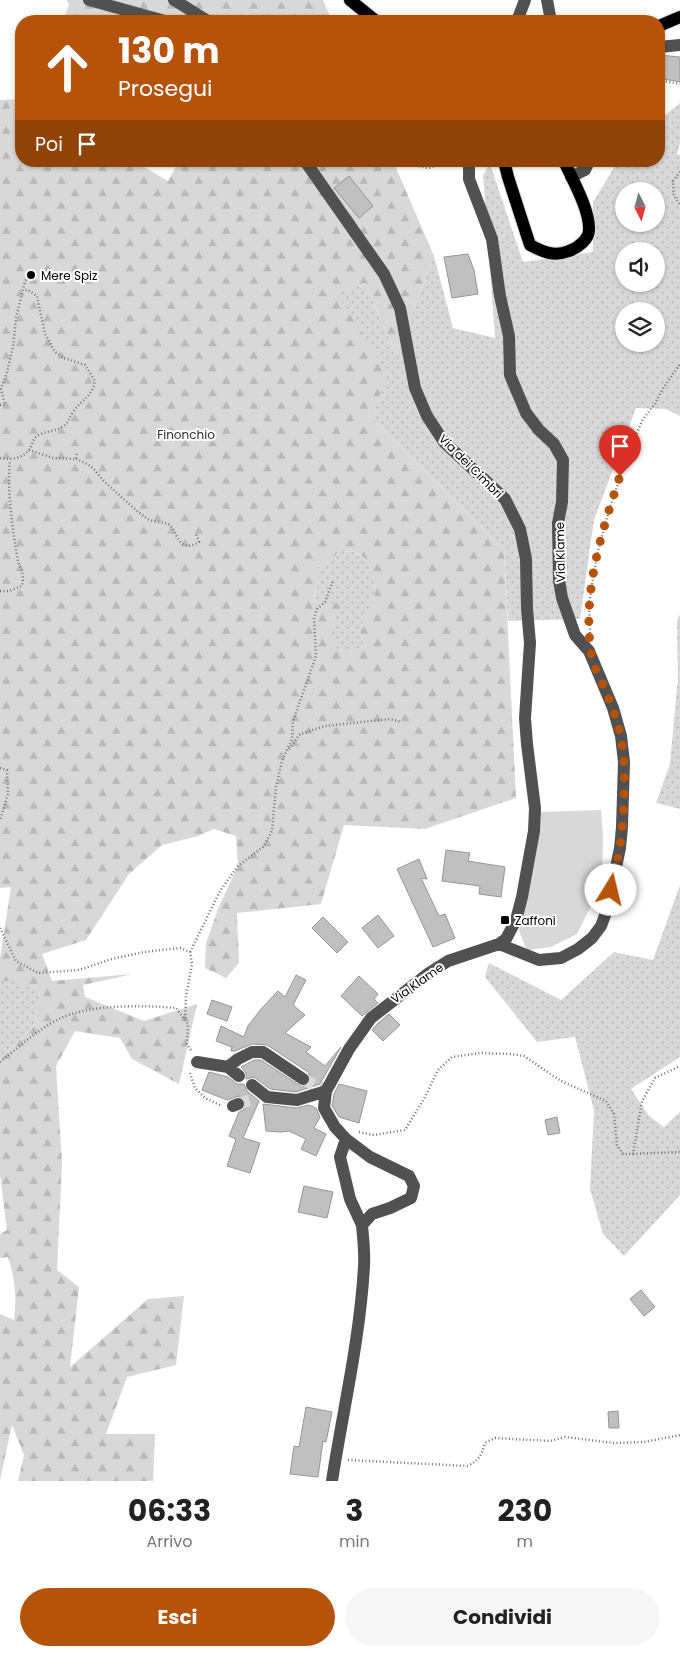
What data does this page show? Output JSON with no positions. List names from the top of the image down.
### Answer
{
  "streets": {
    "street": ["Via dei Cimbri", "Via Klame"]
  },
  "crossings": [
    ["Via dei Cimbri", "Via Klame"]
  ],
  "parks": ["Finonchio"],
  "places": {
    "other": ["Mere Spiz"],
    "transit": ["Zaffoni"]
  },
  "north": "bottom",
  "page": {
    "turn": ["130 m", "Prosegui"],
    "then": "Poi",
    "eta": [
      "06:33",
      "Arrivo",
      "3",
      "min",
      "230",
      "m"
    ],
    "buttons": ["Esci", "Condividi"]
  }
}
